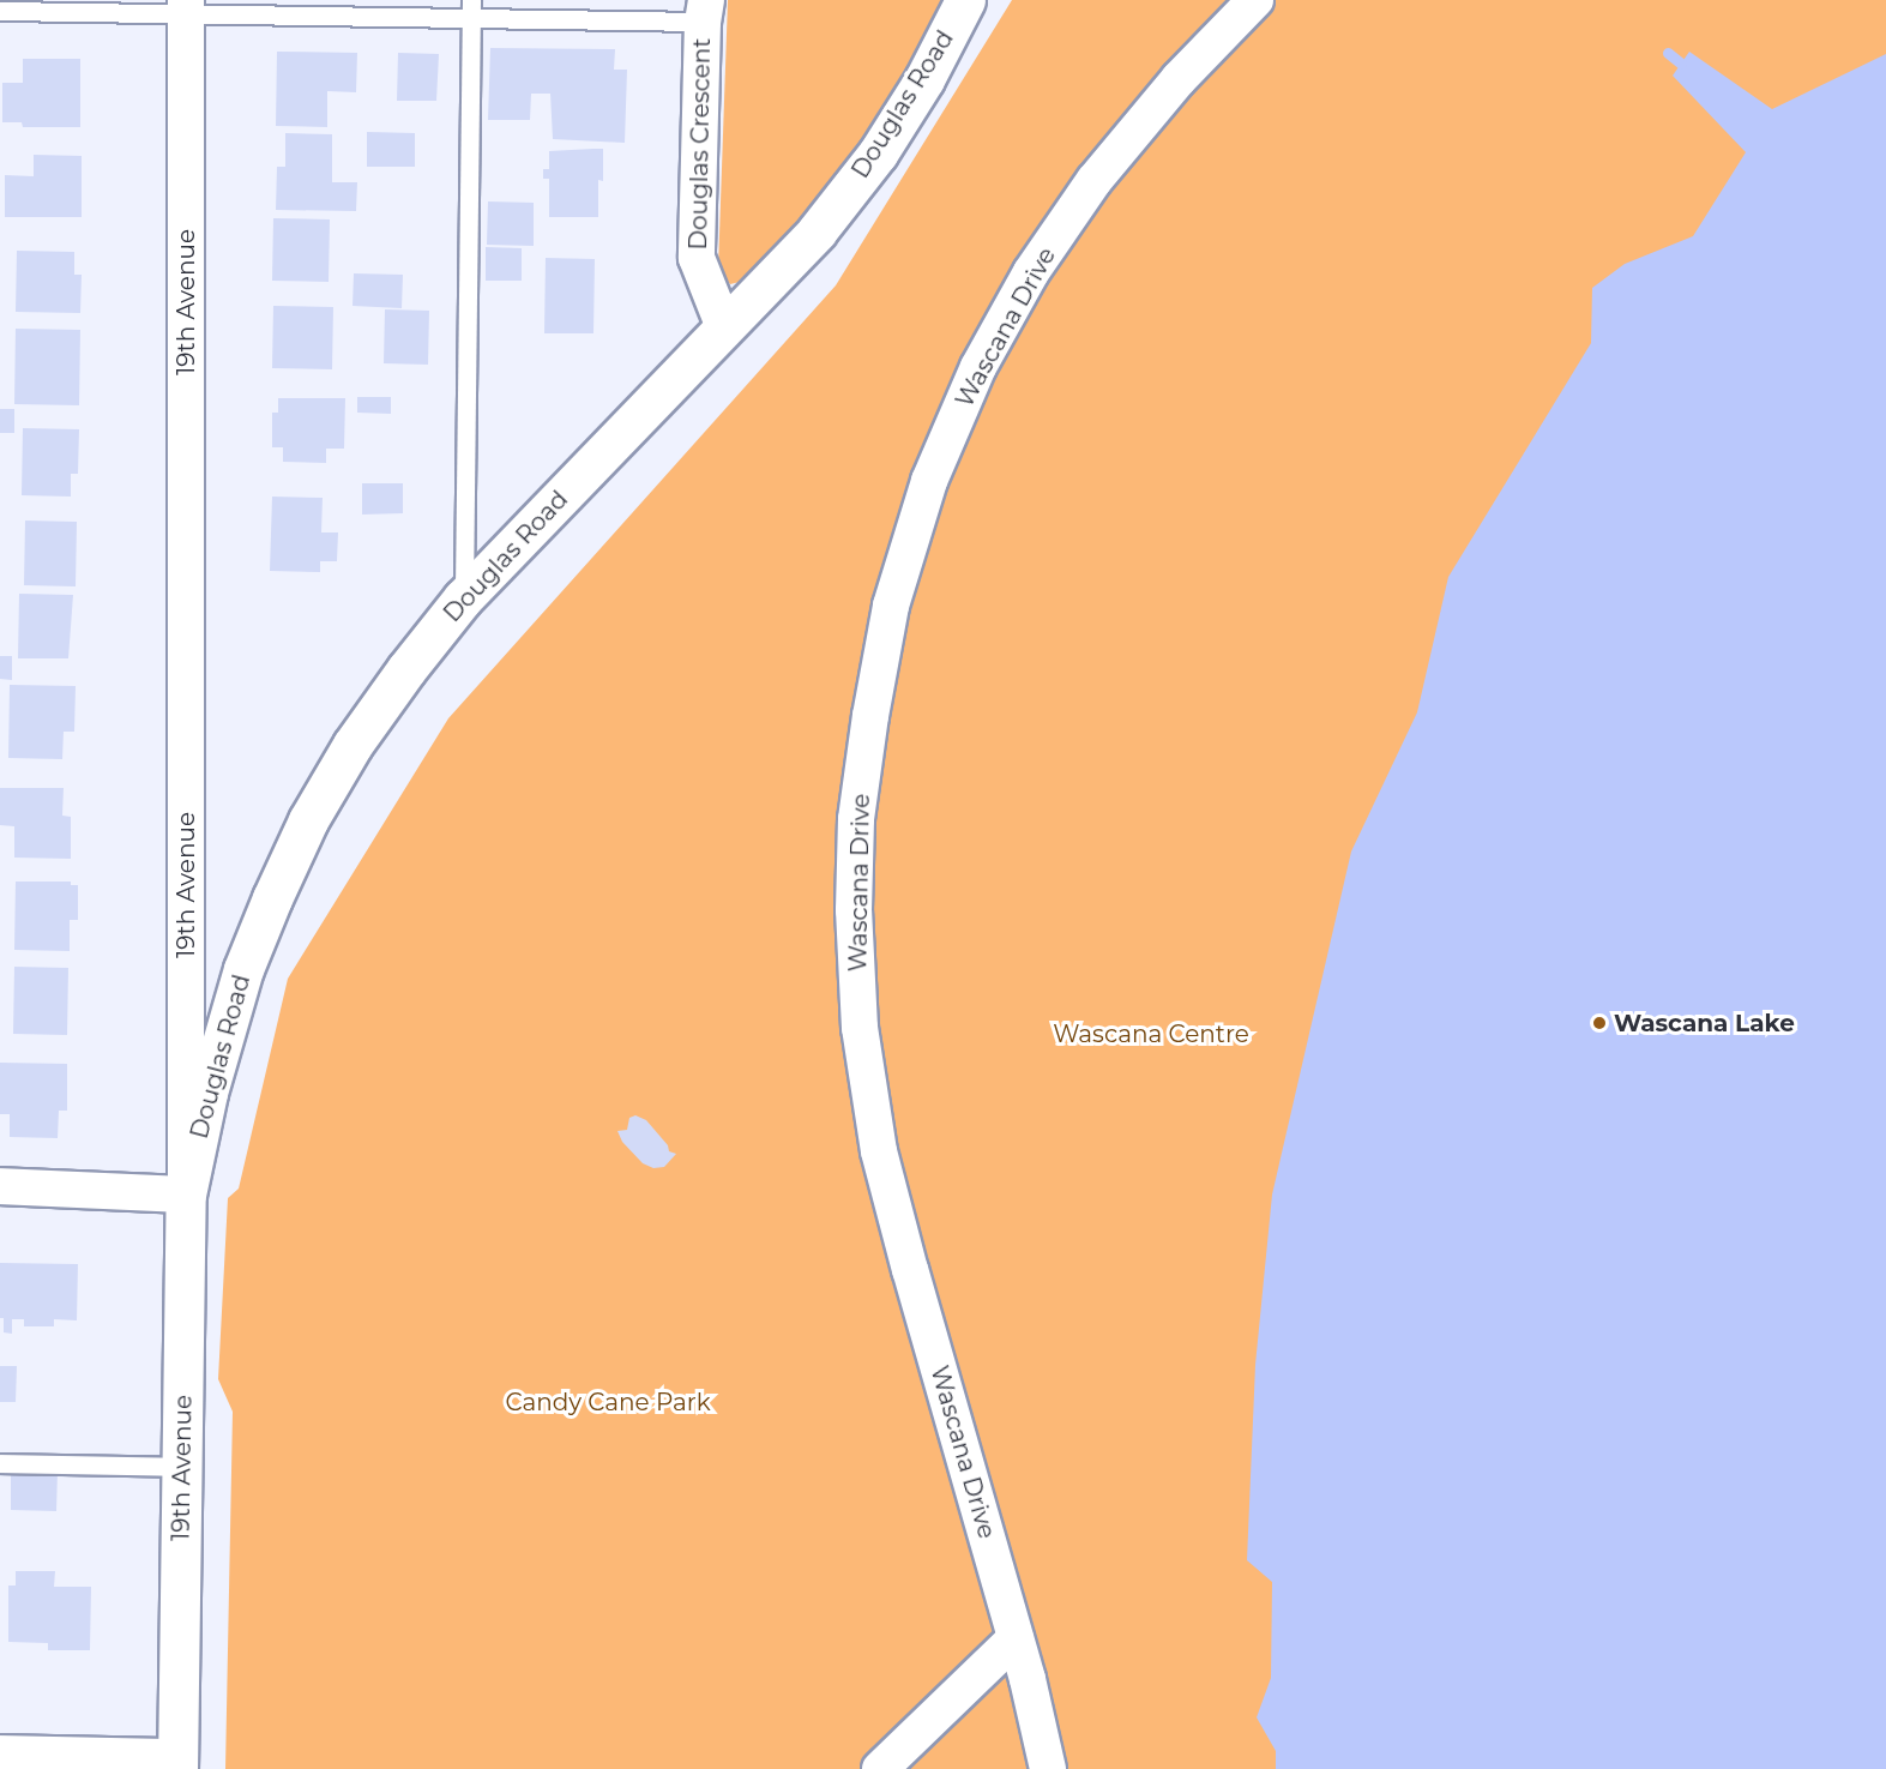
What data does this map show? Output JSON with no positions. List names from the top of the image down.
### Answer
{
  "streets": {
    "street": [
      "Douglas Road",
      "Douglas Crescent",
      "19th Avenue",
      "Wascana Drive"
    ]
  },
  "crossings": [
    ["Douglas Road", "Douglas Crescent"],
    ["Douglas Road", "19th Avenue"]
  ],
  "parks": ["Wascana Centre", "Candy Cane Park"],
  "places": ["Wascana Lake"]
}
